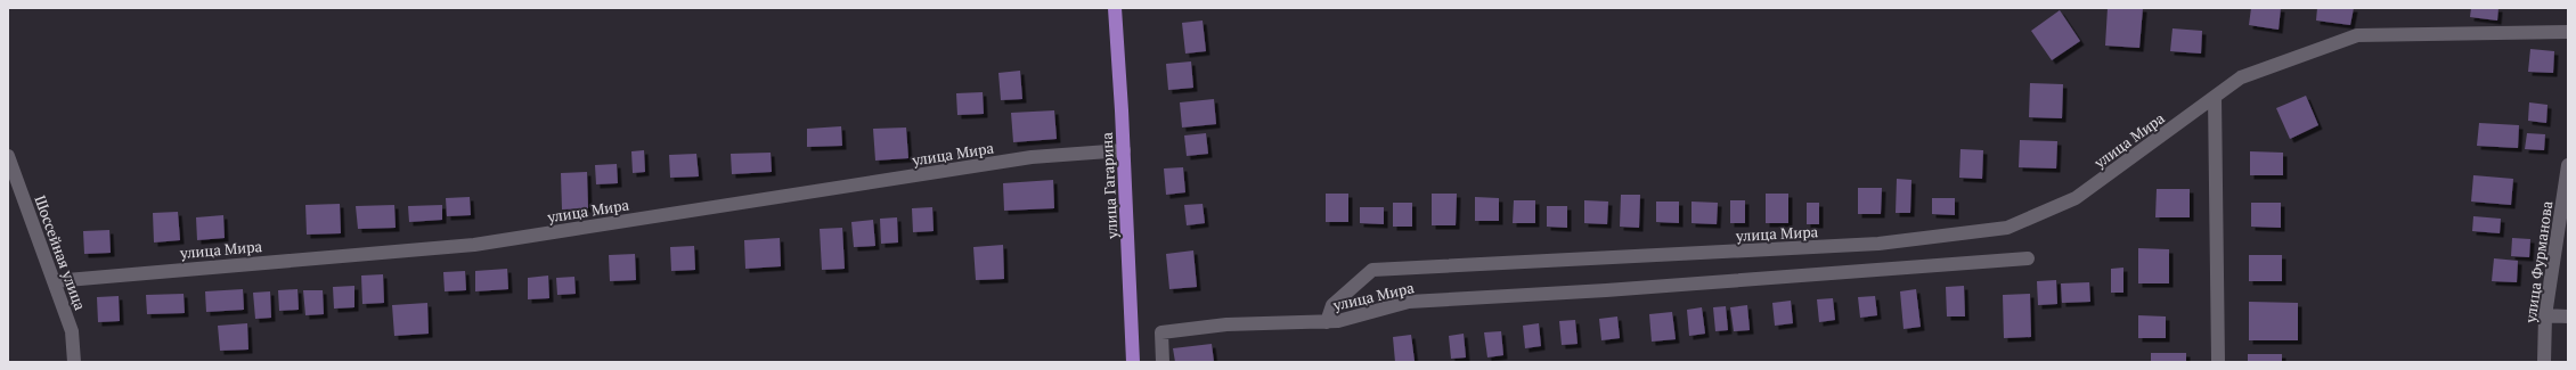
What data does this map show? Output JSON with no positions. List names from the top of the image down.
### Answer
{
  "streets": {
    "main road": ["улица Гагарина"],
    "street": ["улица Мира", "Шоссейная улица", "улица Фурманова"]
  },
  "crossings": [
    ["улица Мира", "улица Гагарина"],
    ["улица Мира", "Шоссейная улица"]
  ]
}
